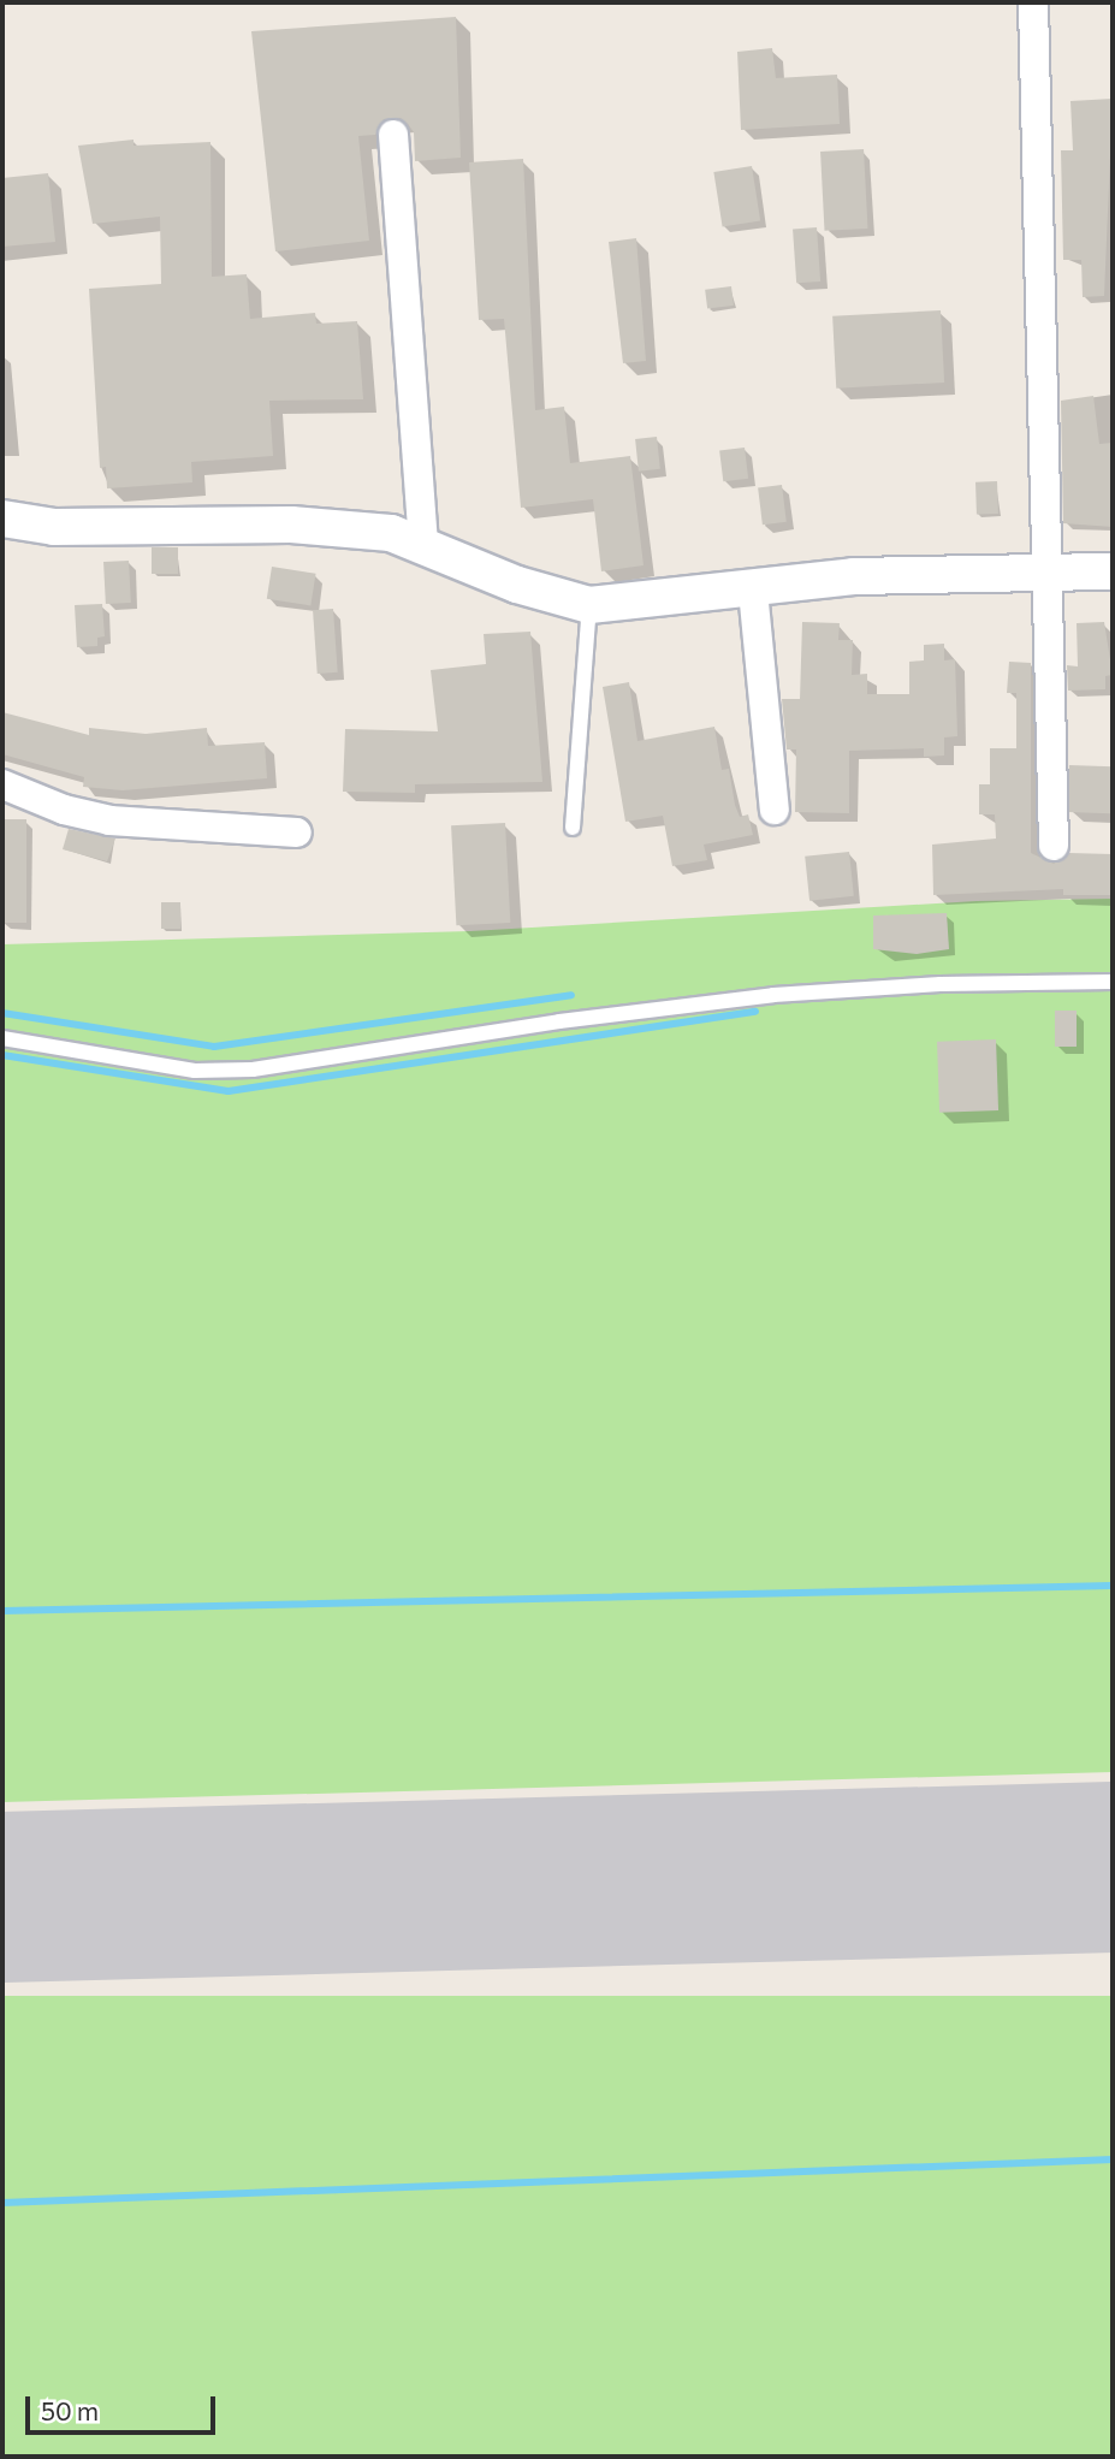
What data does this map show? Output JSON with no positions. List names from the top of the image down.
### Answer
{
  "scale_bar": "50 m"
}
